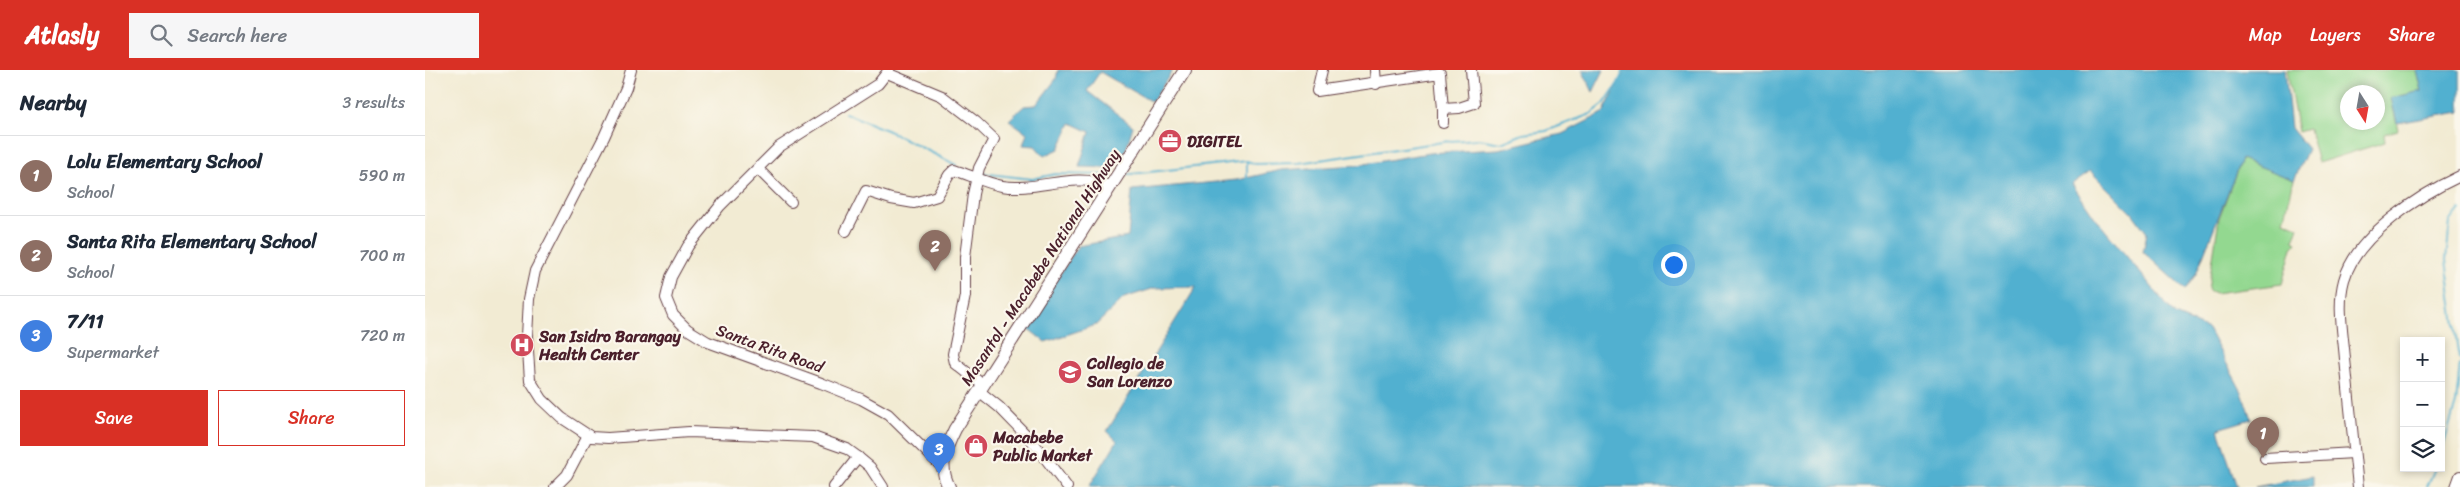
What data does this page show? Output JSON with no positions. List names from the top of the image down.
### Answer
{
  "streets": {
    "main road": ["Masantol - Macabebe National Highway"],
    "street": ["Santa Rita Road"]
  },
  "crossings": [
    ["Masantol - Macabebe National Highway", "Santa Rita Road"]
  ],
  "places": {
    "office": ["DIGITEL"],
    "hospital": ["San Isidro Barangay Health Center"],
    "school or university": ["Collegio de San Lorenzo"],
    "shop": ["Macabebe Public Market"]
  },
  "north": "bottom",
  "page": {
    "header": "Atlasly",
    "search": "Search here",
    "nav": ["Map", "Layers", "Share"],
    "heading": ["Nearby", "3 results"],
    "list": [
      {
        "mark": "1",
        "name": "Lolu Elementary School",
        "note": "School",
        "value": "590 m"
      },
      {
        "mark": "2",
        "name": "Santa Rita Elementary School",
        "note": "School",
        "value": "700 m"
      },
      {
        "mark": "3",
        "name": "7/11",
        "note": "Supermarket",
        "value": "720 m"
      }
    ],
    "pins": ["2", "1", "3"],
    "map_buttons": ["+", "−"],
    "buttons": ["Save", "Share"]
  }
}
